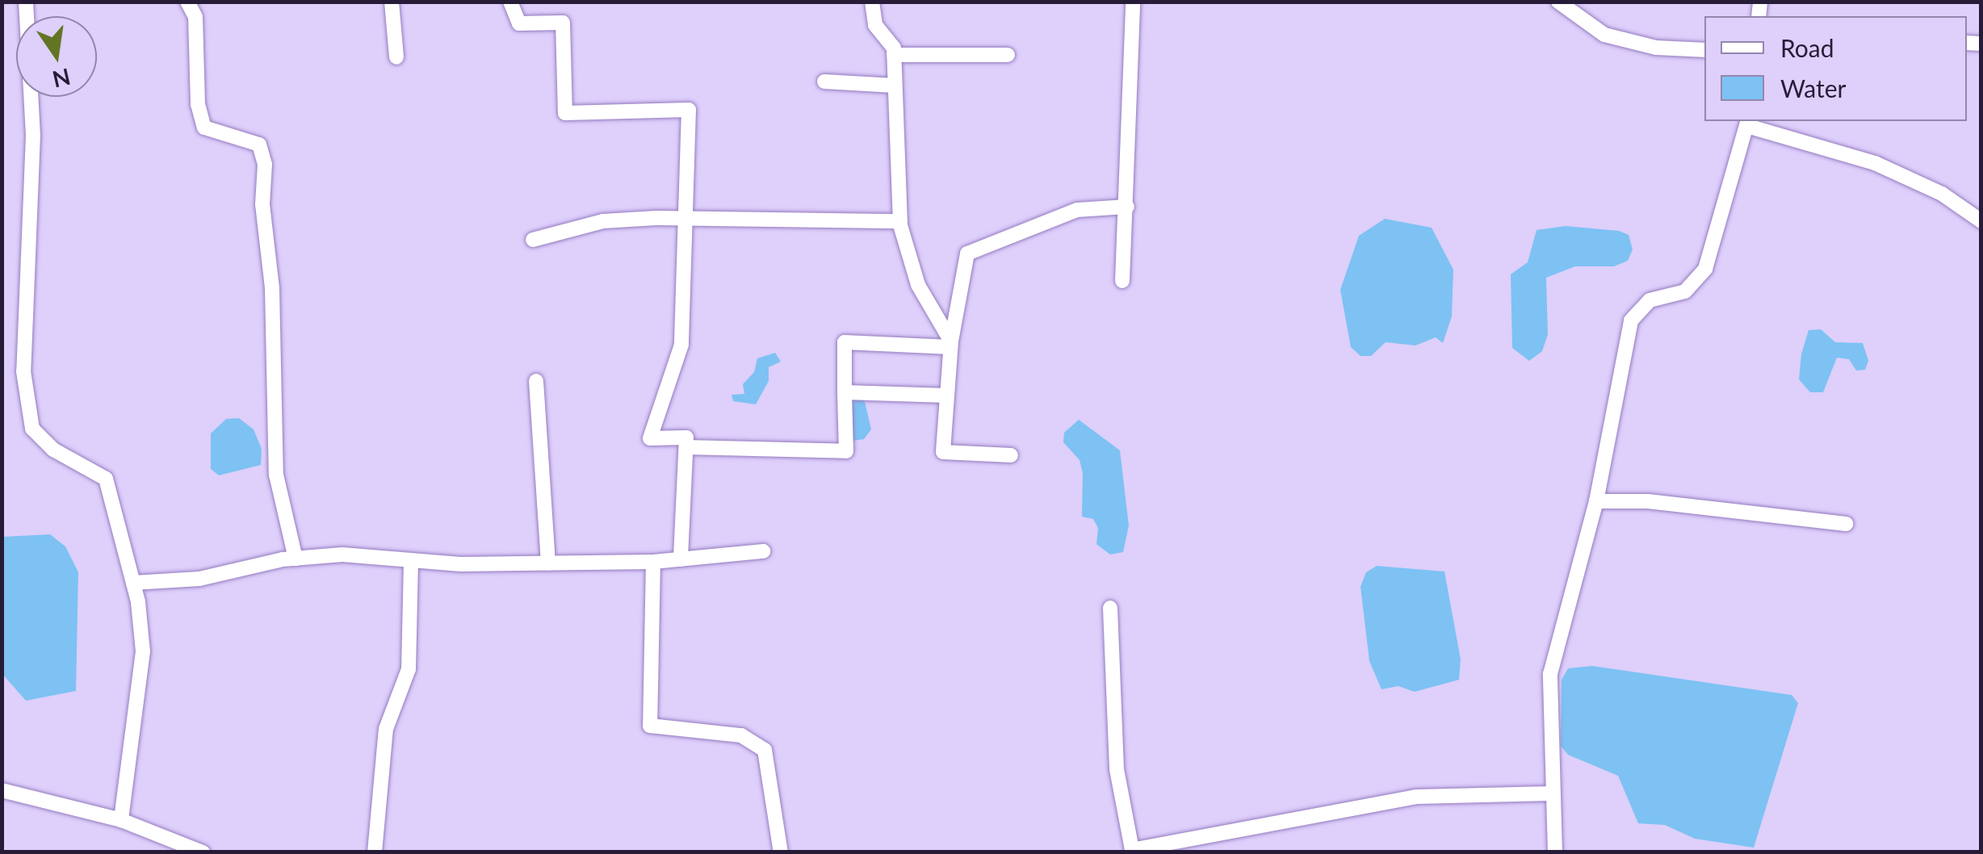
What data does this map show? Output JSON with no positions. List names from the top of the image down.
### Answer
{
  "legend": ["Road", "Water"],
  "north": "bottom"
}
